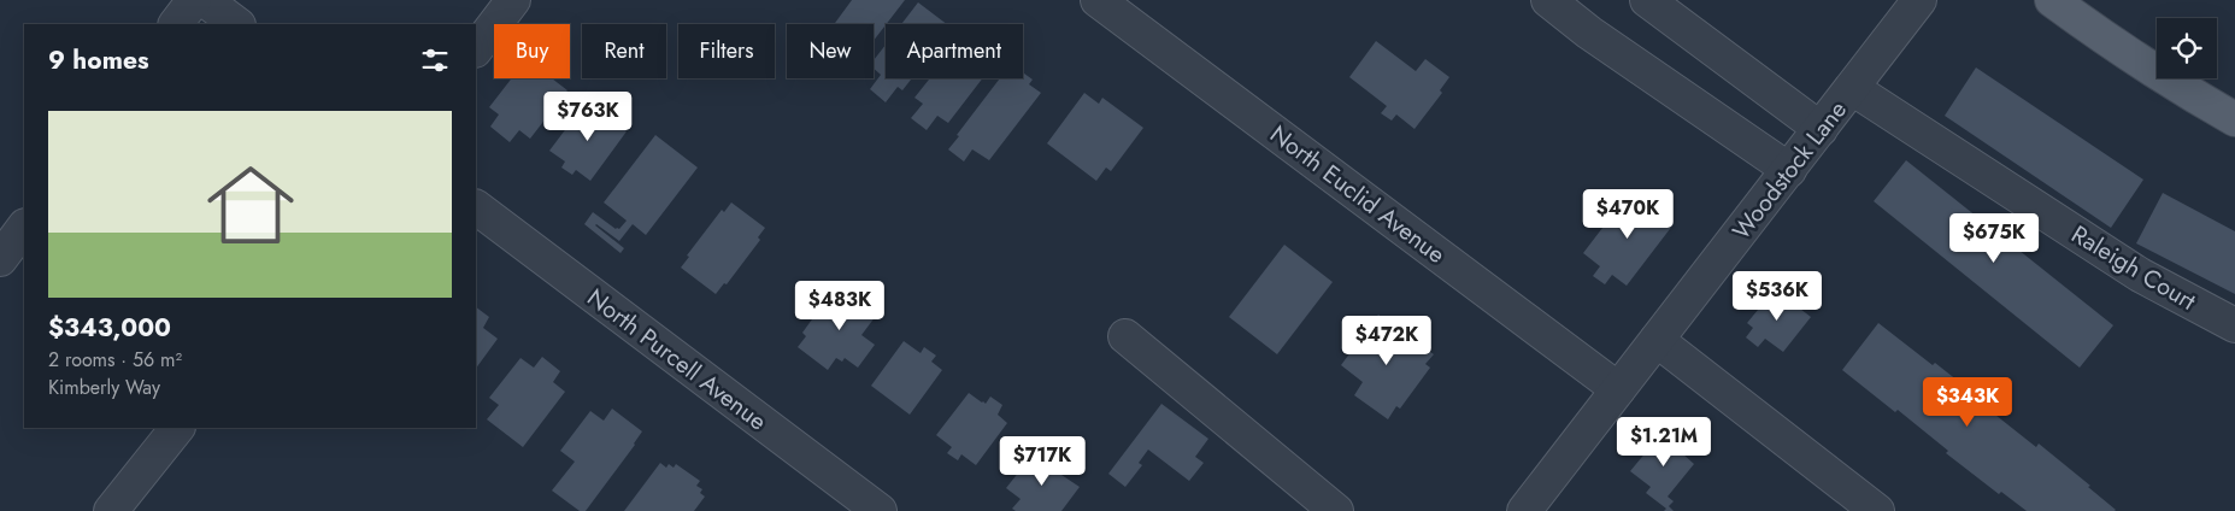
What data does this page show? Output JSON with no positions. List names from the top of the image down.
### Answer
{
  "streets": {
    "street": [
      "Woodstock Lane",
      "North Euclid Avenue",
      "Raleigh Court",
      "North Purcell Avenue"
    ]
  },
  "crossings": [
    ["Woodstock Lane", "North Euclid Avenue"],
    ["Woodstock Lane", "Raleigh Court"]
  ],
  "page": {
    "chip": [
      "Buy",
      "Rent",
      "Filters",
      "New",
      "Apartment"
    ],
    "heading": "9 homes",
    "price": [
      "$763K",
      "$470K",
      "$675K",
      "$536K",
      "$483K",
      "$472K",
      "$343K",
      "$1.21M",
      "$717K"
    ],
    "list": [
      {
        "name": "$343,000",
        "note": "2 rooms · 56 m² · Kimberly Way"
      }
    ]
  }
}
